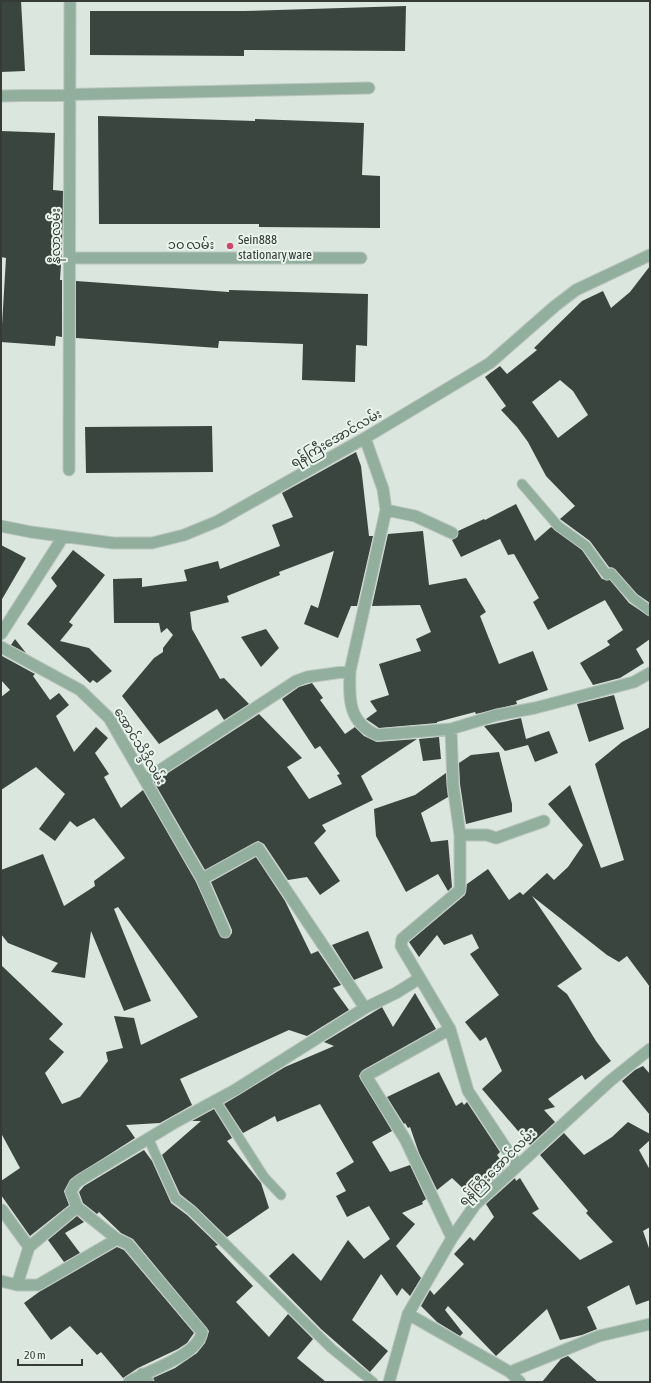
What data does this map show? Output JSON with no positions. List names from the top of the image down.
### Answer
{
  "streets": {
    "street": [
      "နီလာလမ်း",
      "၁၀ လမ်း",
      "ရန်ကြီးအောင်လမ်း",
      "အောင်သိဒ္ဒိလမ်း"
    ]
  },
  "crossings": [
    ["နီလာလမ်း", "၁၀ လမ်း"]
  ],
  "places": ["Sein888 stationary ware"],
  "scale_bar": "20 m"
}
